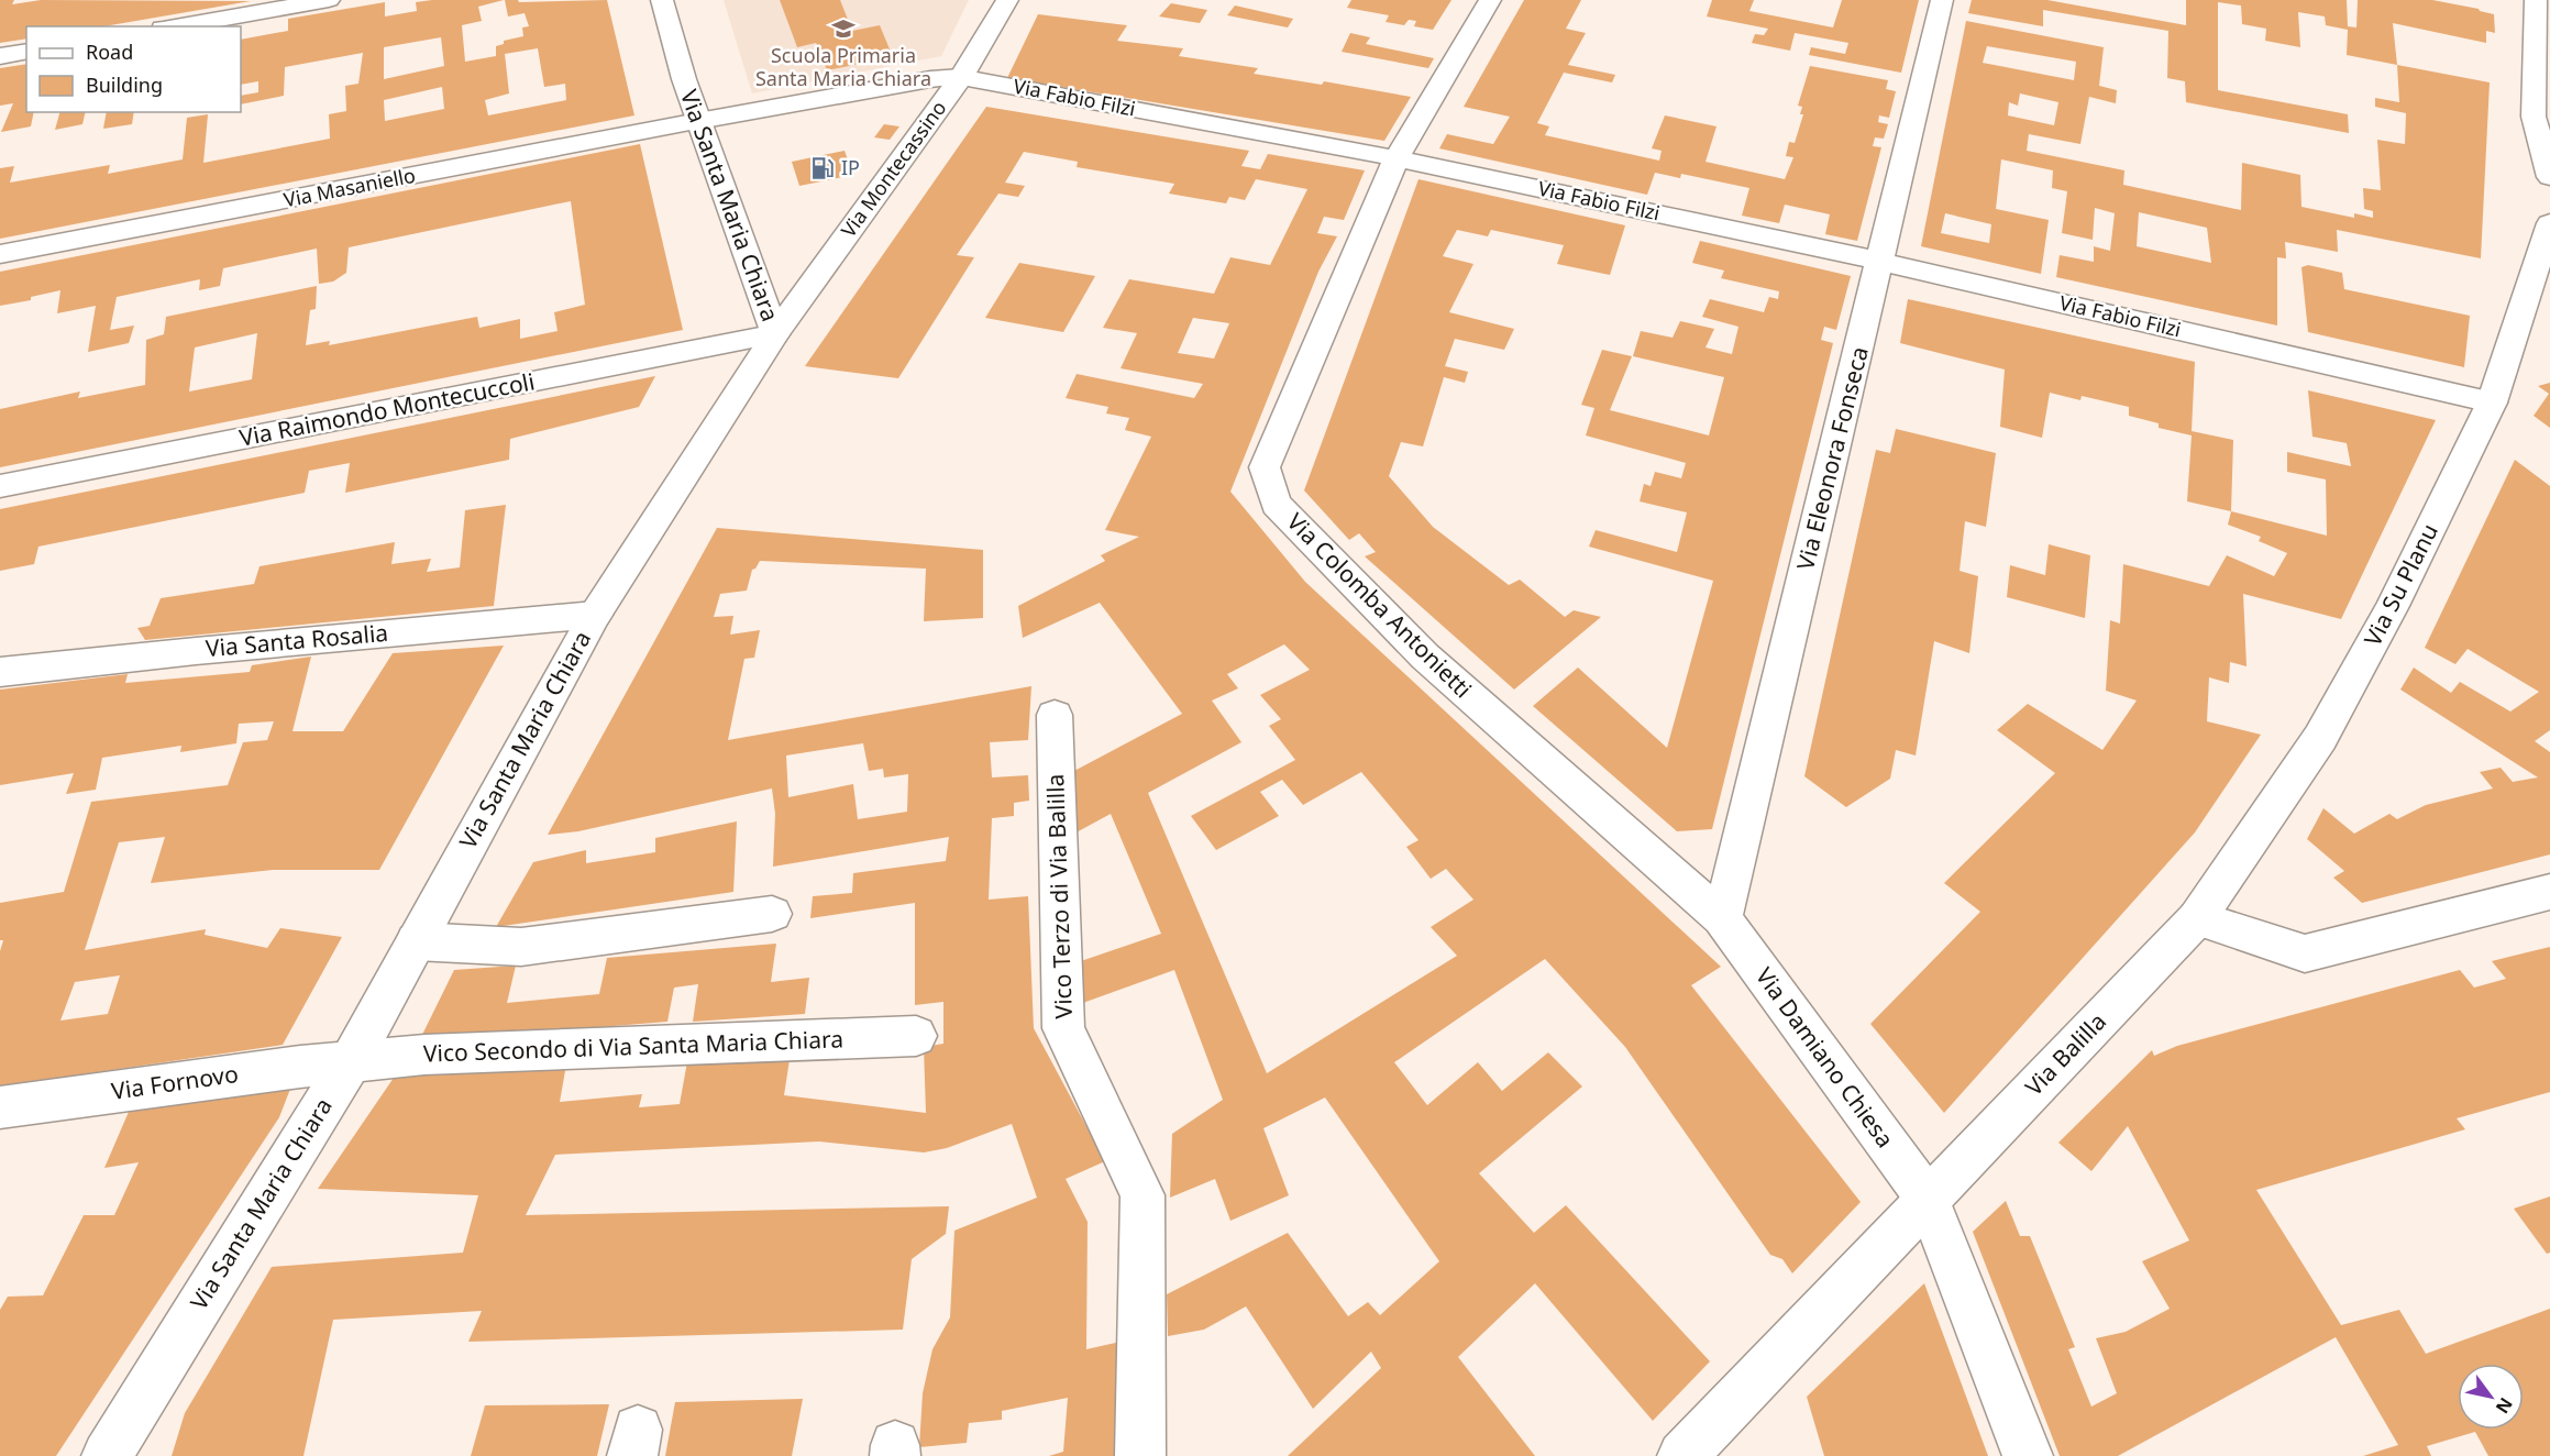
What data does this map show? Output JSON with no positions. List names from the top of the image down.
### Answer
{
  "streets": {
    "street": [
      "Via Fabio Filzi",
      "Via Montecassino",
      "Via Masaniello",
      "Via Santa Maria Chiara",
      "Via Raimondo Montecuccoli",
      "Via Eleonora Fonseca",
      "Via Su Planu",
      "Via Colomba Antonietti",
      "Via Santa Rosalia",
      "Vico Terzo di Via Balilla",
      "Vico Secondo di Via Santa Maria Chiara",
      "Via Balilla",
      "Via Damiano Chiesa",
      "Via Fornovo"
    ]
  },
  "crossings": [
    ["Via Fabio Filzi", "Via Montecassino"],
    ["Via Fabio Filzi", "Via Masaniello"],
    ["Via Fabio Filzi", "Via Santa Maria Chiara"],
    ["Via Fabio Filzi", "Via Eleonora Fonseca"],
    ["Via Fabio Filzi", "Via Su Planu"],
    ["Via Fabio Filzi", "Via Colomba Antonietti"],
    ["Via Montecassino", "Via Santa Maria Chiara"],
    ["Via Montecassino", "Via Raimondo Montecuccoli"],
    ["Via Masaniello", "Via Santa Maria Chiara"],
    ["Via Santa Maria Chiara", "Via Raimondo Montecuccoli"],
    ["Via Santa Maria Chiara", "Via Santa Rosalia"],
    ["Via Santa Maria Chiara", "Vico Secondo di Via Santa Maria Chiara"],
    ["Via Santa Maria Chiara", "Via Fornovo"],
    ["Via Eleonora Fonseca", "Via Colomba Antonietti"],
    ["Via Eleonora Fonseca", "Via Damiano Chiesa"],
    ["Via Su Planu", "Via Balilla"],
    ["Via Colomba Antonietti", "Via Damiano Chiesa"],
    ["Vico Secondo di Via Santa Maria Chiara", "Via Fornovo"],
    ["Via Balilla", "Via Damiano Chiesa"]
  ],
  "places": {
    "school or university": ["Scuola Primaria Santa Maria Chiara"],
    "fuel station": ["IP"]
  },
  "legend": ["Road", "Building"],
  "north": "bottom right"
}
